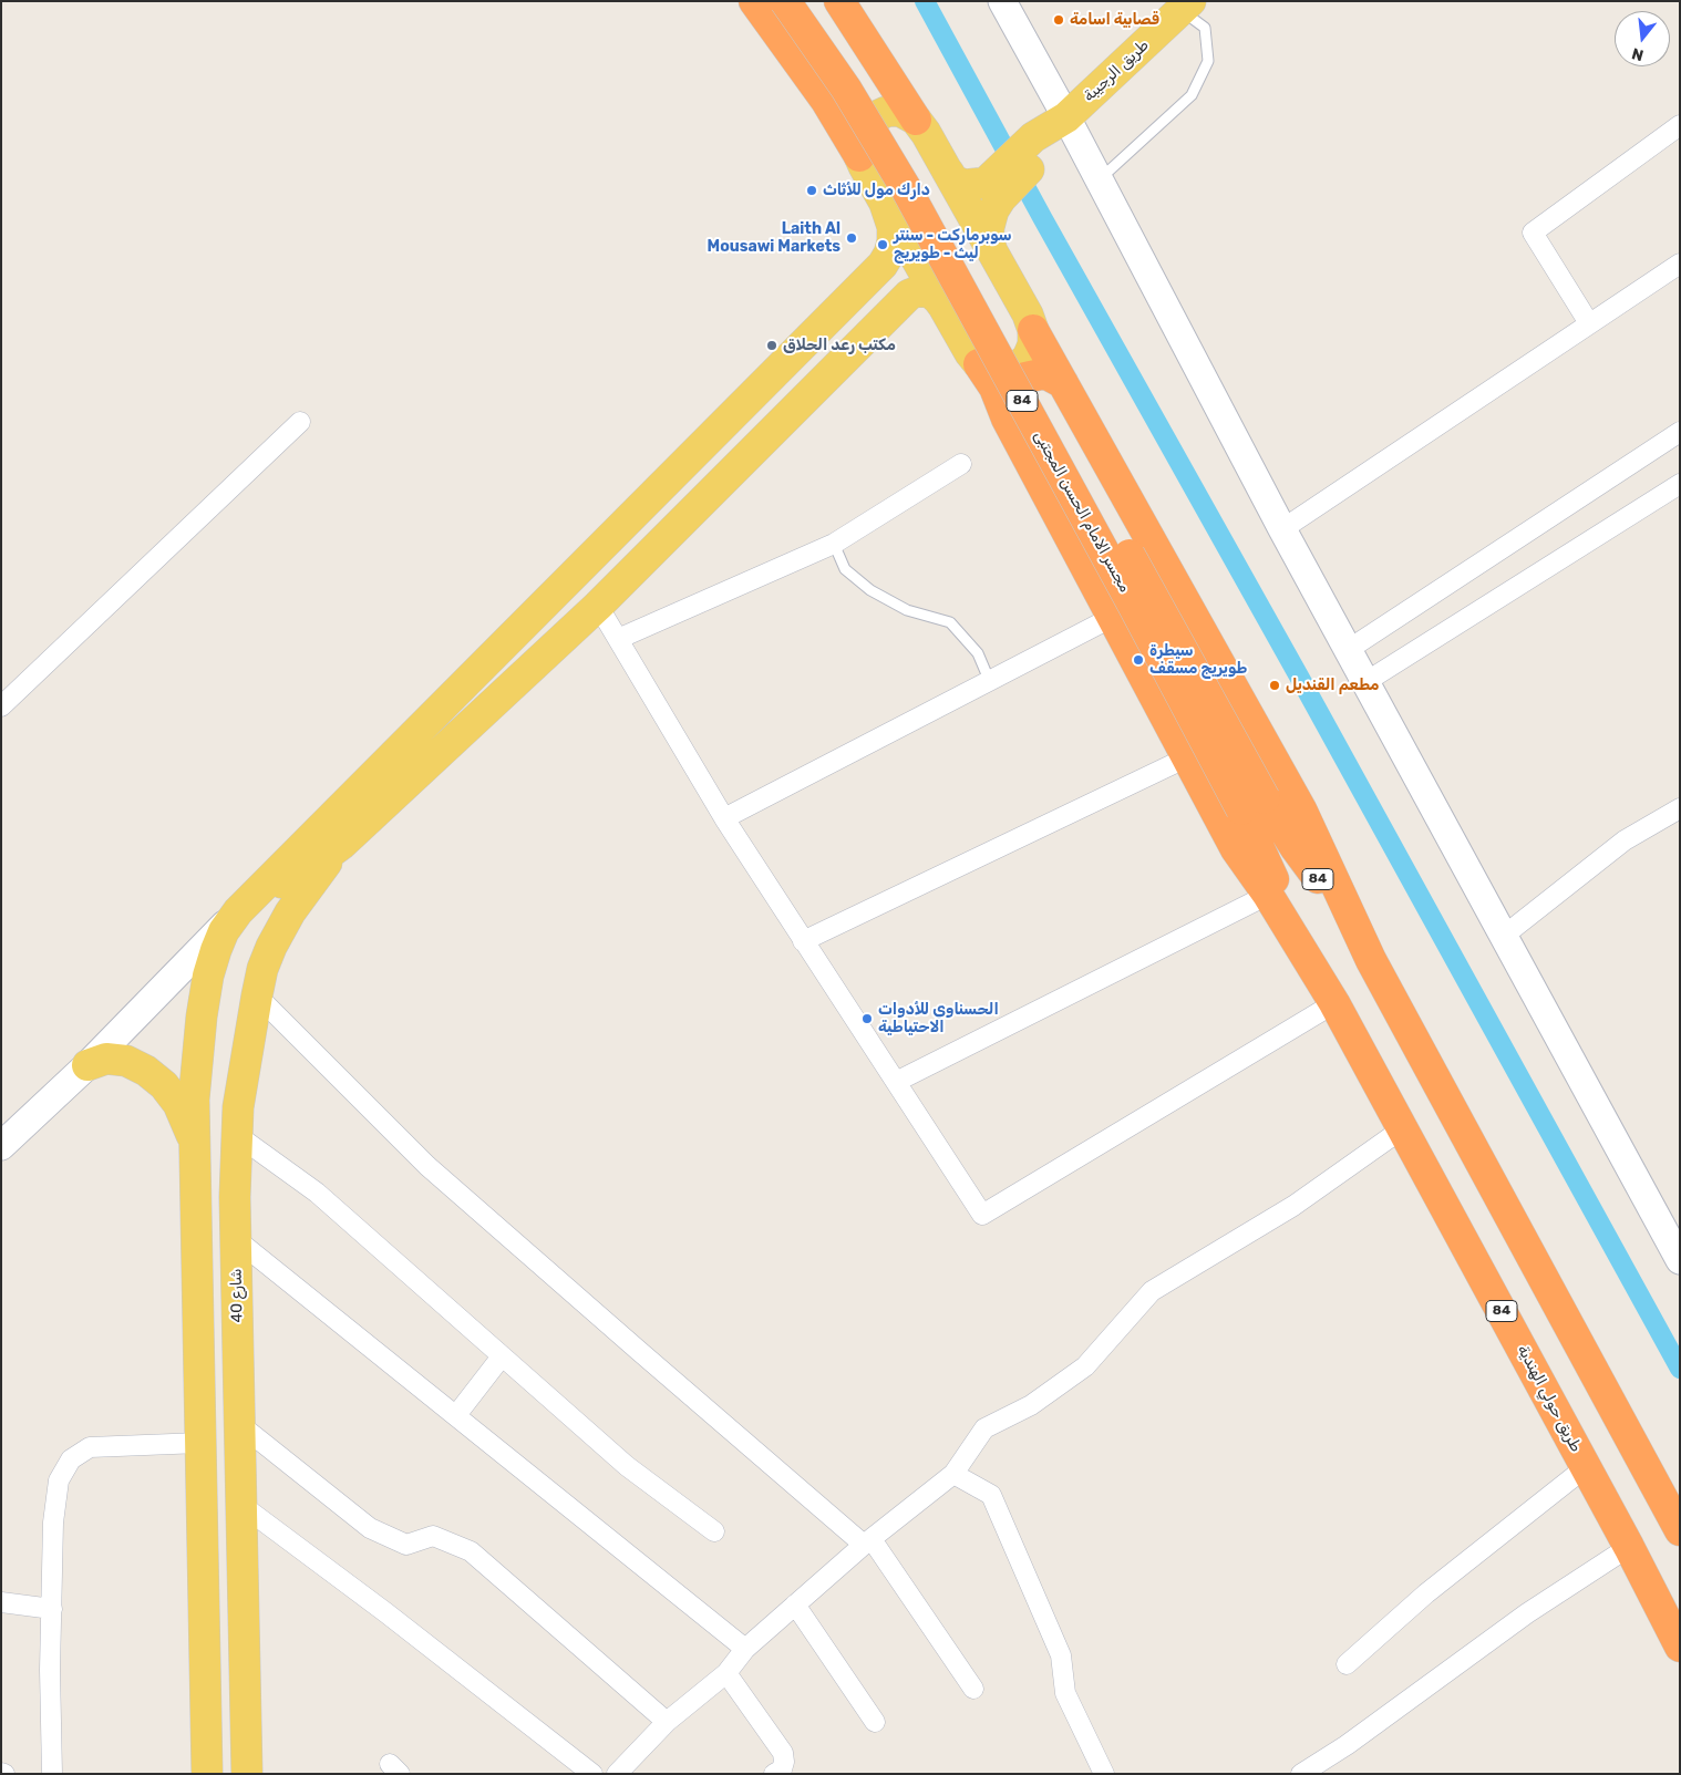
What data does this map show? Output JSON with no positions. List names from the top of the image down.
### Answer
{
  "streets": {
    "highway": ["84", "مجسر الامام الحسن المجتبى", "طريق حولي الهندية"],
    "main road": ["طريق الرجيبة", "شارع 40"]
  },
  "crossings": [
    ["84", "مجسر الامام الحسن المجتبى"],
    ["مجسر الامام الحسن المجتبى", "طريق حولي الهندية"]
  ],
  "places": [
    "قصابية اسامة",
    "دارك مول للأثاث",
    "Laith Al Mousawi Markets",
    "سوبرماركت - سنتر ليث - طويريج",
    "مكتب رعد الحلاق",
    "سيطرة طويريج مسقف",
    "مطعم القنديل",
    "الحسناوي للأدوات الاحتياطية"
  ],
  "north": "bottom"
}
